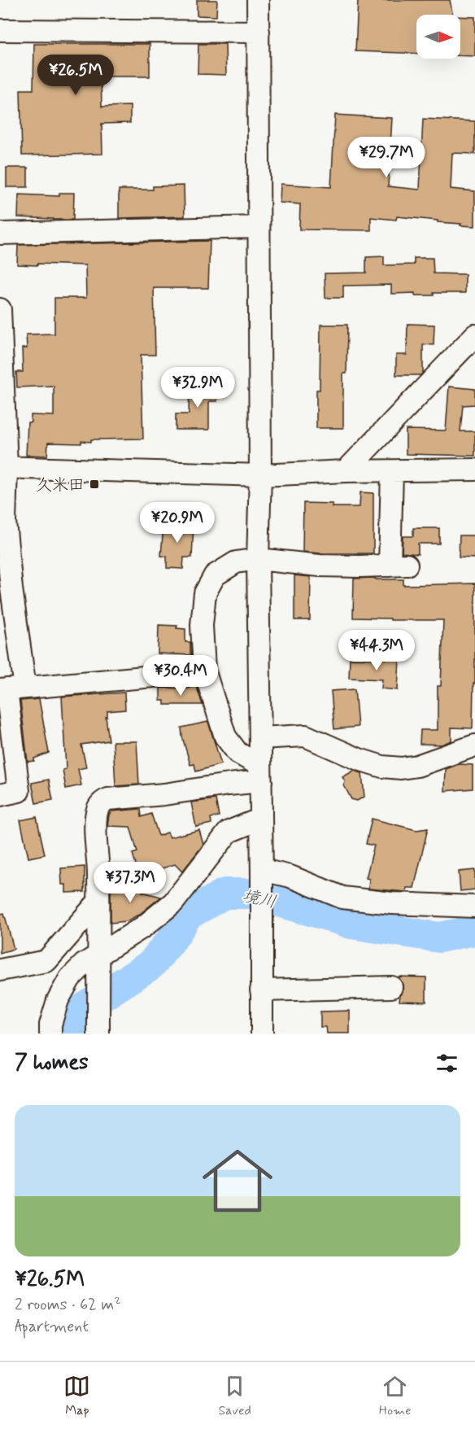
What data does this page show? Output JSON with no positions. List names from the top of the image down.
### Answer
{
  "water": ["境川"],
  "places": {
    "transit": ["久米田"]
  },
  "north": "right",
  "page": {
    "price": [
      "¥26.5M",
      "¥29.7M",
      "¥32.9M",
      "¥20.9M",
      "¥44.3M",
      "¥30.4M",
      "¥37.3M"
    ],
    "heading": "7 homes",
    "list": [
      {
        "name": "¥26.5M",
        "note": "2 rooms · 62 m² · Apartment"
      }
    ],
    "tabs": ["Map", "Saved", "Home"]
  }
}
